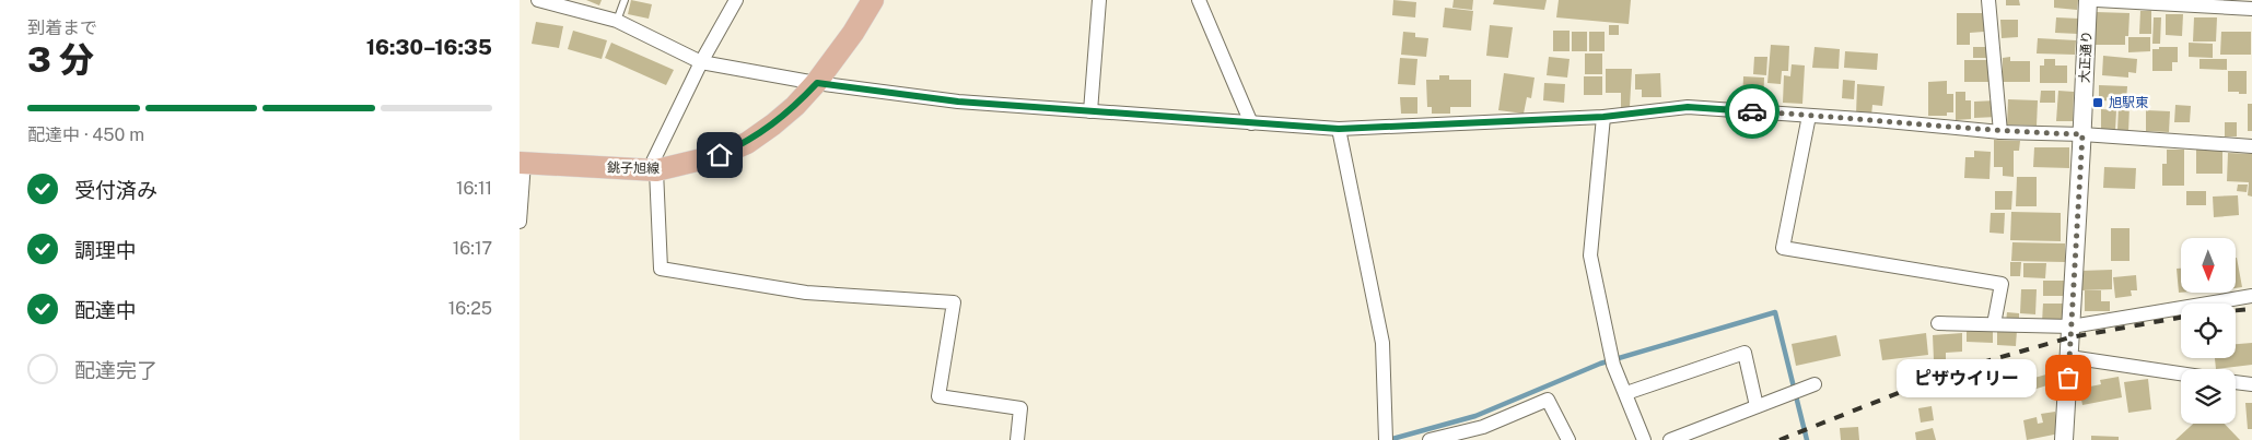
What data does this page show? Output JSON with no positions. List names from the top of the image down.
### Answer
{
  "streets": {
    "main road": ["銚子旭線"],
    "street": ["大正通り"]
  },
  "places": {
    "transit": ["旭駅東"],
    "other": ["ピザウイリー"]
  },
  "north": "bottom",
  "page": {
    "heading": ["3 分", "到着まで", "16:30–16:35"],
    "bar": "配達中 · 450 m",
    "list": [
      ["受付済み", "16:11"],
      ["調理中", "16:17"],
      ["配達中", "16:25"],
      "配達完了"
    ],
    "bubble": "ピザウイリー"
  }
}
